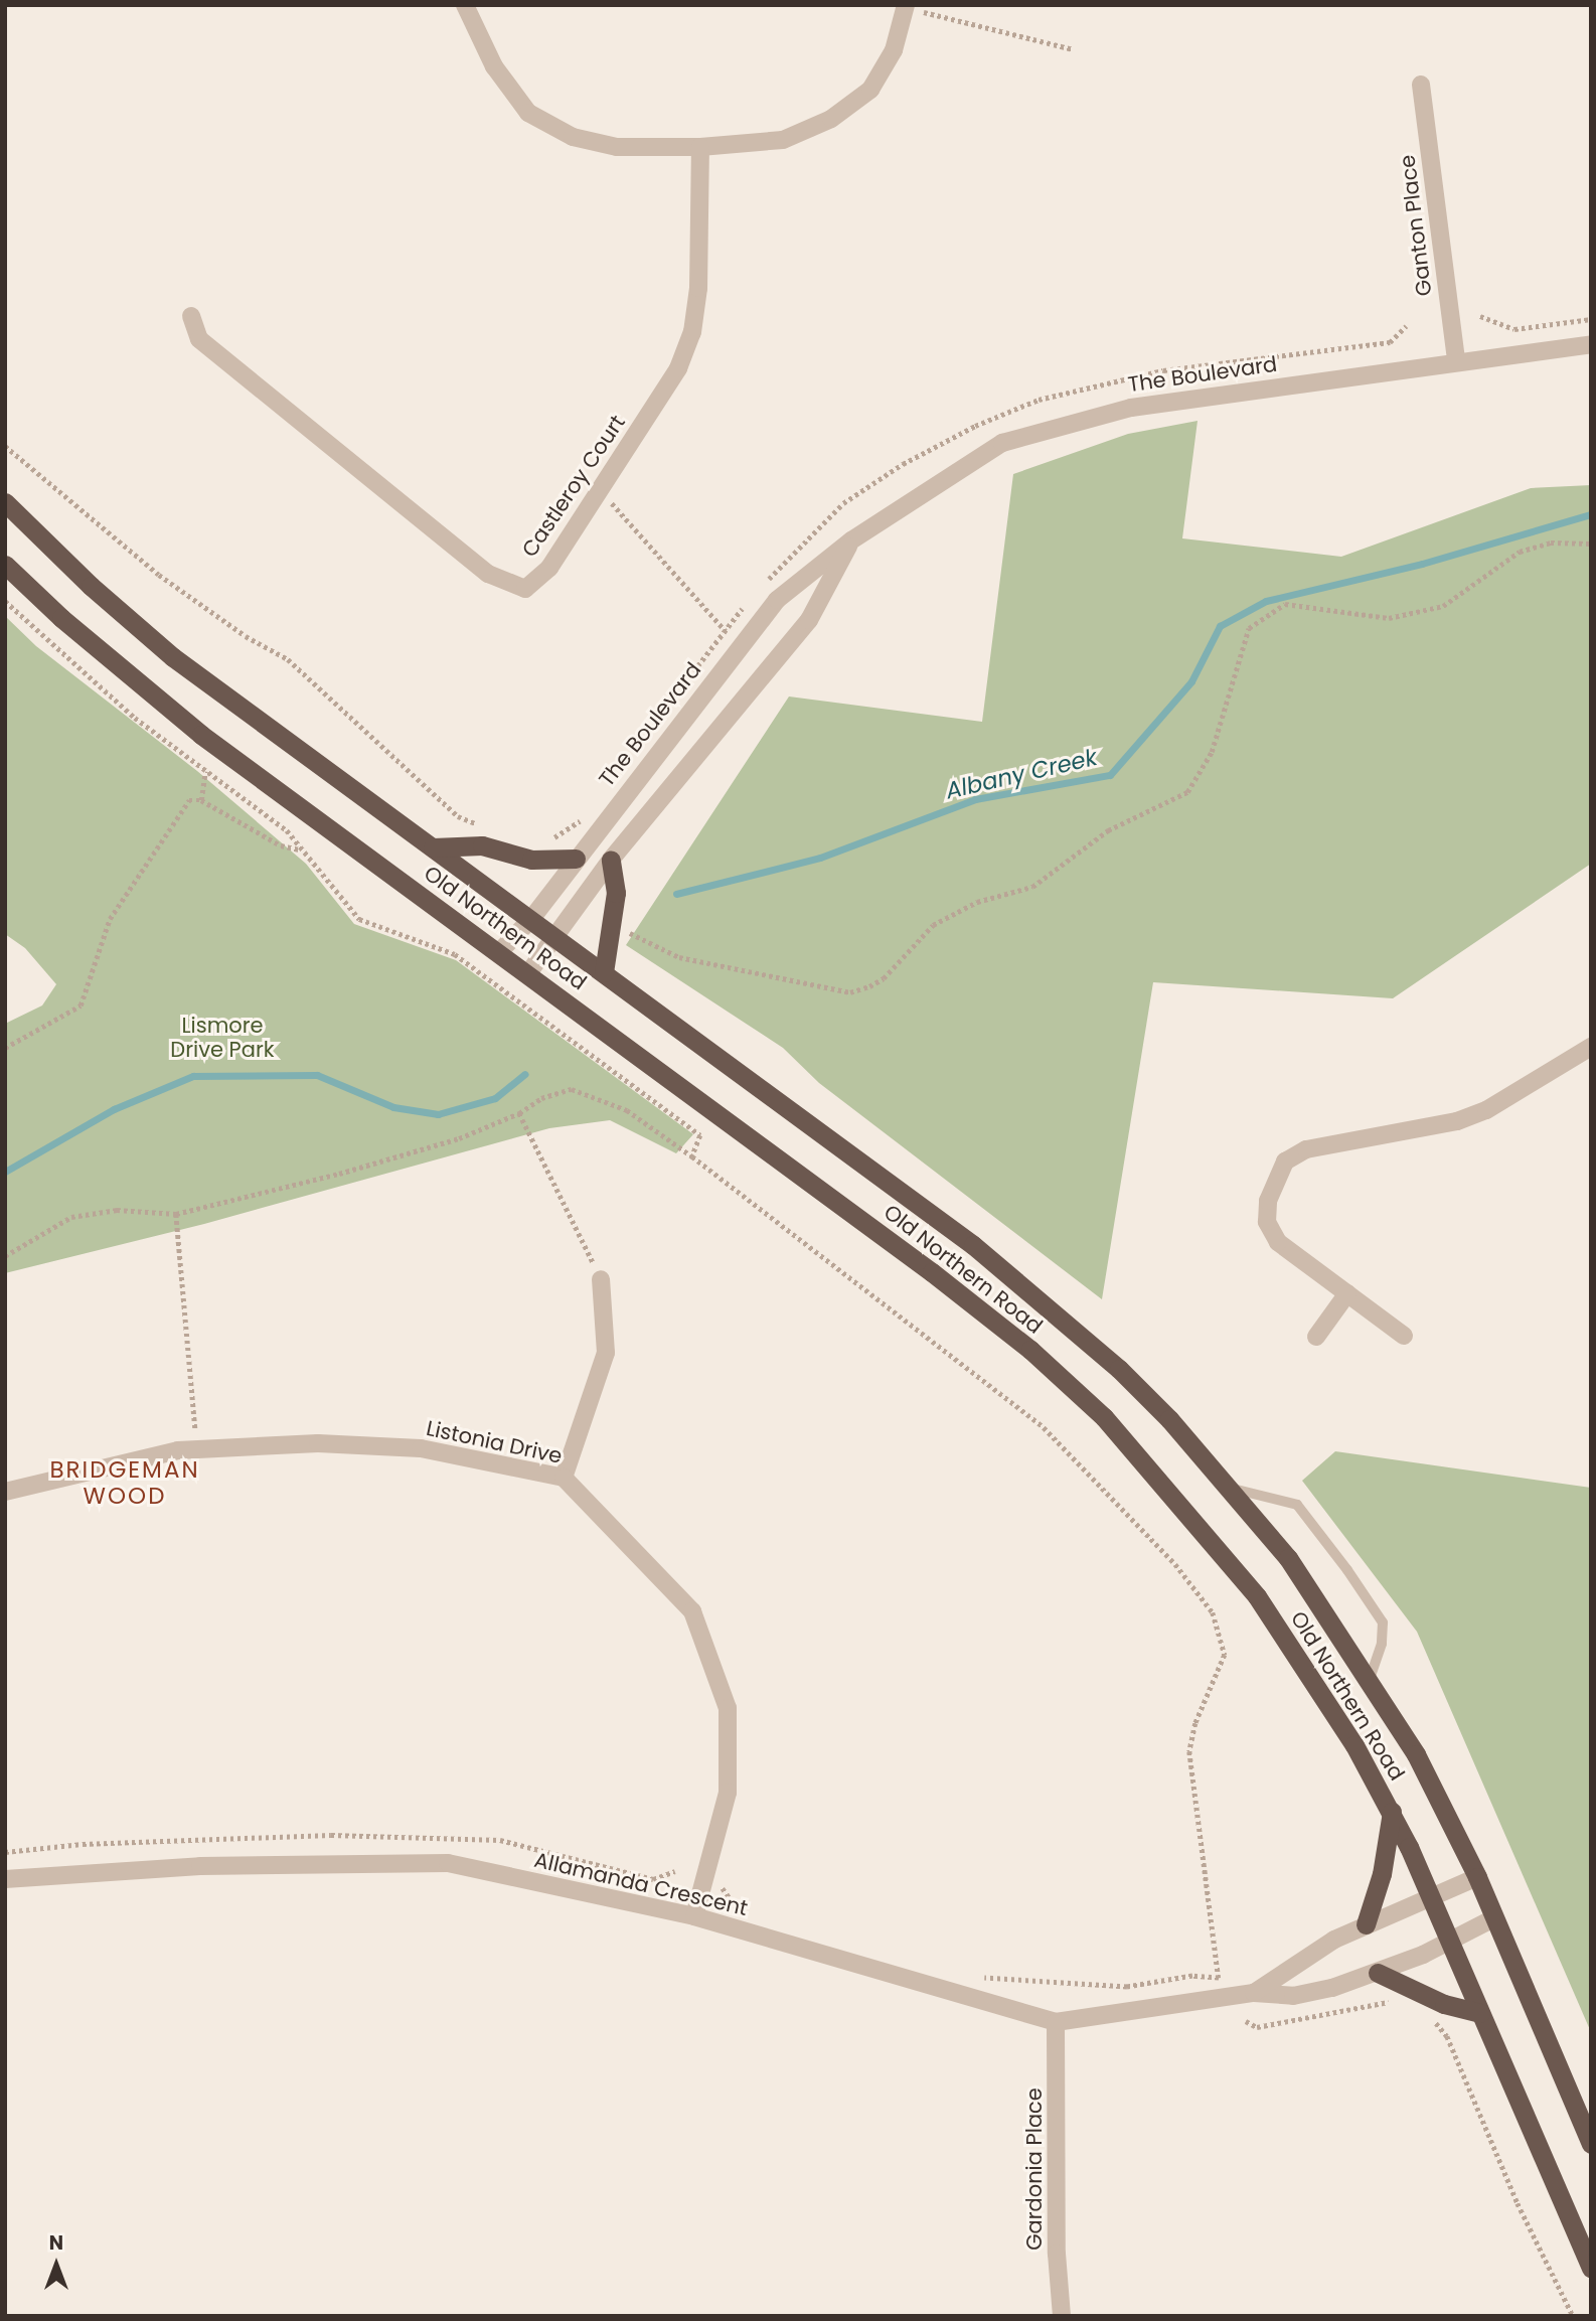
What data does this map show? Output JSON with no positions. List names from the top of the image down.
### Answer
{
  "streets": {
    "highway": ["Old Northern Road"],
    "street": [
      "Ganton Place",
      "The Boulevard",
      "Castleroy Court",
      "Listonia Drive",
      "Allamanda Crescent",
      "Gardonia Place"
    ]
  },
  "crossings": [
    ["Ganton Place", "The Boulevard"],
    ["The Boulevard", "Old Northern Road"],
    ["Old Northern Road", "Allamanda Crescent"],
    ["Listonia Drive", "Allamanda Crescent"],
    ["Allamanda Crescent", "Gardonia Place"]
  ],
  "districts": ["BRIDGEMAN WOOD"],
  "water": ["Albany Creek"],
  "parks": ["Lismore Drive Park"],
  "north": "top"
}
